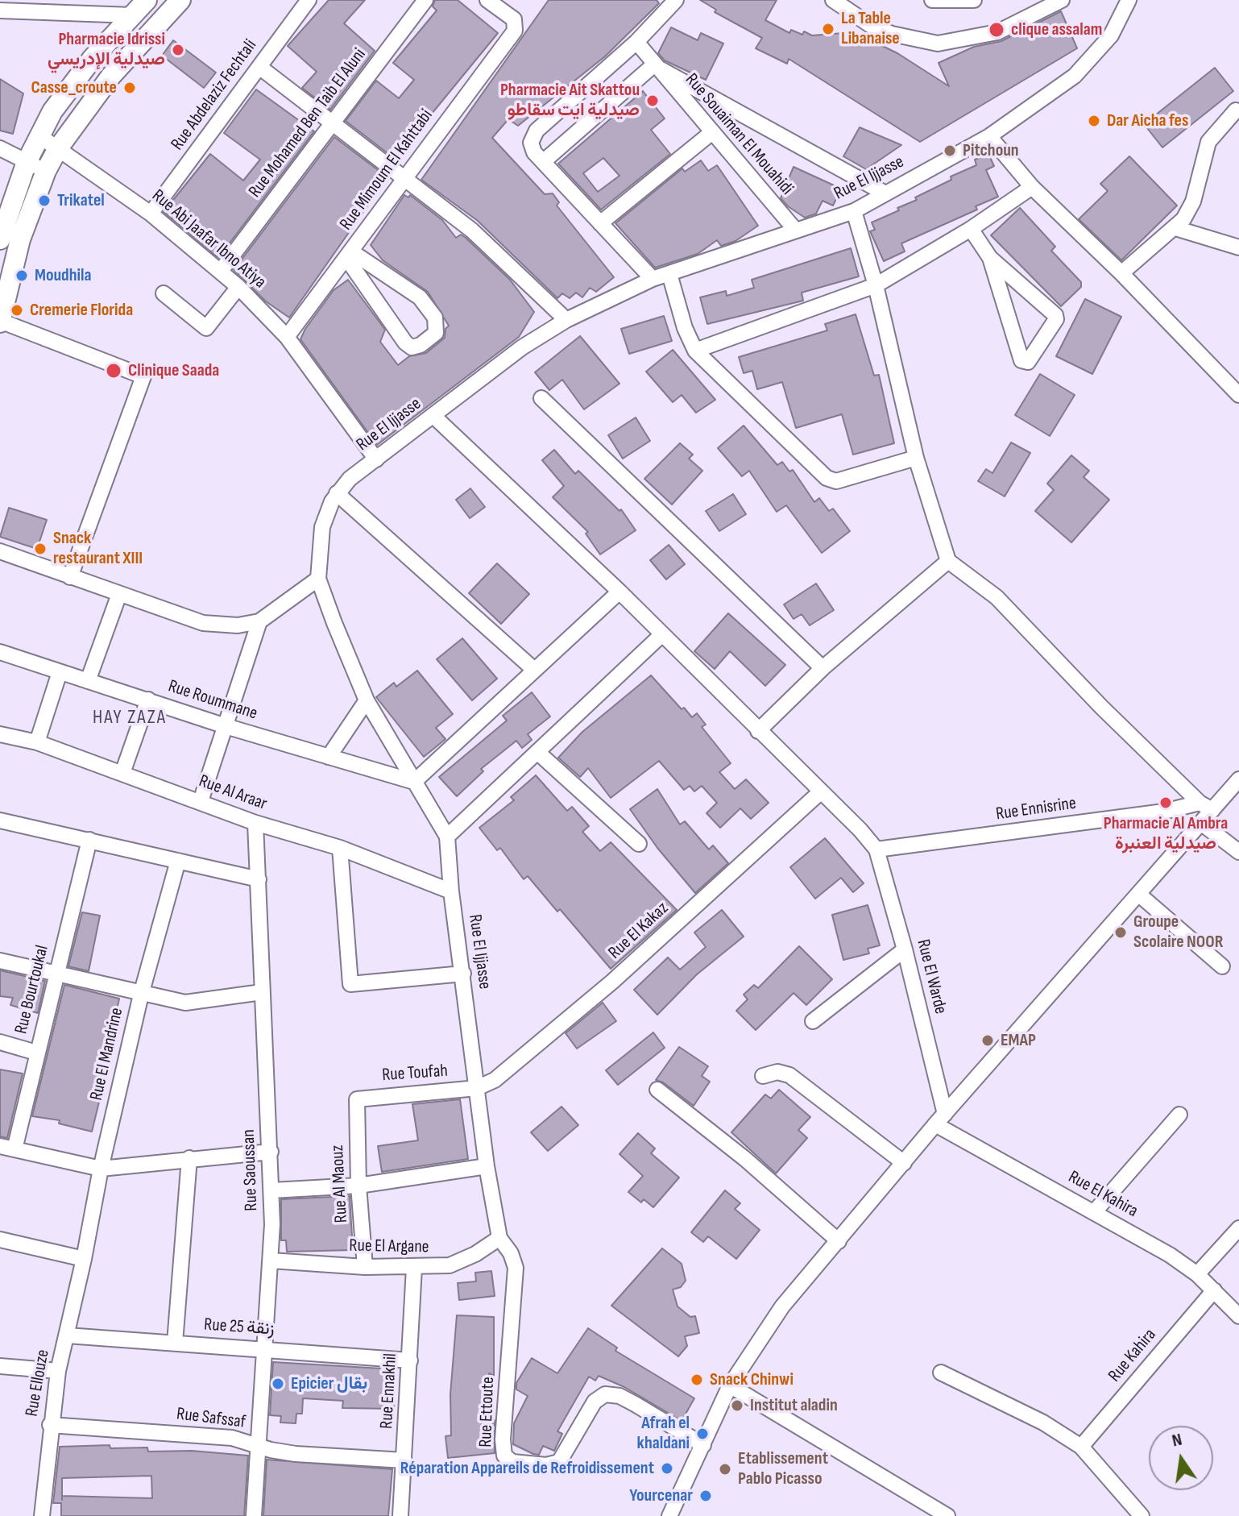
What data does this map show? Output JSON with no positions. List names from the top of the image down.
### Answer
{
  "streets": {
    "street": [
      "Rue Abdelaziz Fechtali",
      "Rue Mohamed Ben Taib El Aluni",
      "Rue Souaiman El Mouahidi",
      "Rue Mimoum El Kahttabi",
      "Rue El Ijjasse",
      "Rue Abi Jaafar Ibno Atiya",
      "Rue Roummane",
      "Rue Al Araar",
      "Rue Ennisrine",
      "Rue El Kakaz",
      "Rue El Warde",
      "Rue Bourtoukal",
      "Rue El Mandrine",
      "Rue Toufah",
      "Rue Saoussan",
      "Rue Al Maouz",
      "Rue El Kahira",
      "Rue El Argane",
      "Rue 25 زنقة",
      "Rue Kahira",
      "Rue Ellouze",
      "Rue Ennakhil",
      "Rue Ettoute",
      "Rue Safssaf"
    ]
  },
  "crossings": [
    ["Rue Abdelaziz Fechtali", "Rue Abi Jaafar Ibno Atiya"],
    ["Rue Mohamed Ben Taib El Aluni", "Rue Abi Jaafar Ibno Atiya"],
    ["Rue Souaiman El Mouahidi", "Rue El Ijjasse"],
    ["Rue Mimoum El Kahttabi", "Rue Abi Jaafar Ibno Atiya"],
    ["Rue El Ijjasse", "Rue Abi Jaafar Ibno Atiya"],
    ["Rue El Ijjasse", "Rue Roummane"],
    ["Rue El Ijjasse", "Rue Al Araar"],
    ["Rue El Ijjasse", "Rue El Kakaz"],
    ["Rue El Ijjasse", "Rue Toufah"],
    ["Rue El Ijjasse", "Rue El Argane"],
    ["Rue El Ijjasse", "Rue Ettoute"],
    ["Rue Al Araar", "Rue Saoussan"],
    ["Rue Ennisrine", "Rue El Warde"],
    ["Rue El Kakaz", "Rue Toufah"],
    ["Rue El Warde", "Rue El Kahira"],
    ["Rue El Mandrine", "Rue Ellouze"],
    ["Rue Toufah", "Rue Al Maouz"],
    ["Rue Saoussan", "Rue El Argane"],
    ["Rue Saoussan", "Rue 25 زنقة"],
    ["Rue Saoussan", "Rue Safssaf"],
    ["Rue Al Maouz", "Rue El Argane"],
    ["Rue El Kahira", "Rue Kahira"],
    ["Rue El Argane", "Rue Ennakhil"],
    ["Rue El Argane", "Rue Ettoute"],
    ["Rue 25 زنقة", "Rue Ellouze"],
    ["Rue 25 زنقة", "Rue Ennakhil"],
    ["Rue Ellouze", "Rue Safssaf"],
    ["Rue Ennakhil", "Rue Safssaf"]
  ],
  "districts": ["HAY ZAZA"],
  "places": [
    "La Table Libanaise",
    "clique assalam",
    "Pharmacie Idrissi صيدلية الإدريسي",
    "Casse_croute",
    "Pharmacie Ait Skattou صيدلية ايت سقاطو",
    "Dar Aicha fes",
    "Pitchoun",
    "Trikatel",
    "Moudhila",
    "Cremerie Florida",
    "Clinique Saada",
    "Snack restaurant XIII",
    "Pharmacie Al Ambra صيدلية العنبرة",
    "Groupe Scolaire NOOR",
    "EMAP",
    "Snack Chinwi",
    "Epicier بقال",
    "Institut aladin",
    "Afrah el khaldani",
    "Réparation Appareils de Refroidissement",
    "Etablissement Pablo Picasso",
    "Yourcenar"
  ],
  "north": "top"
}
